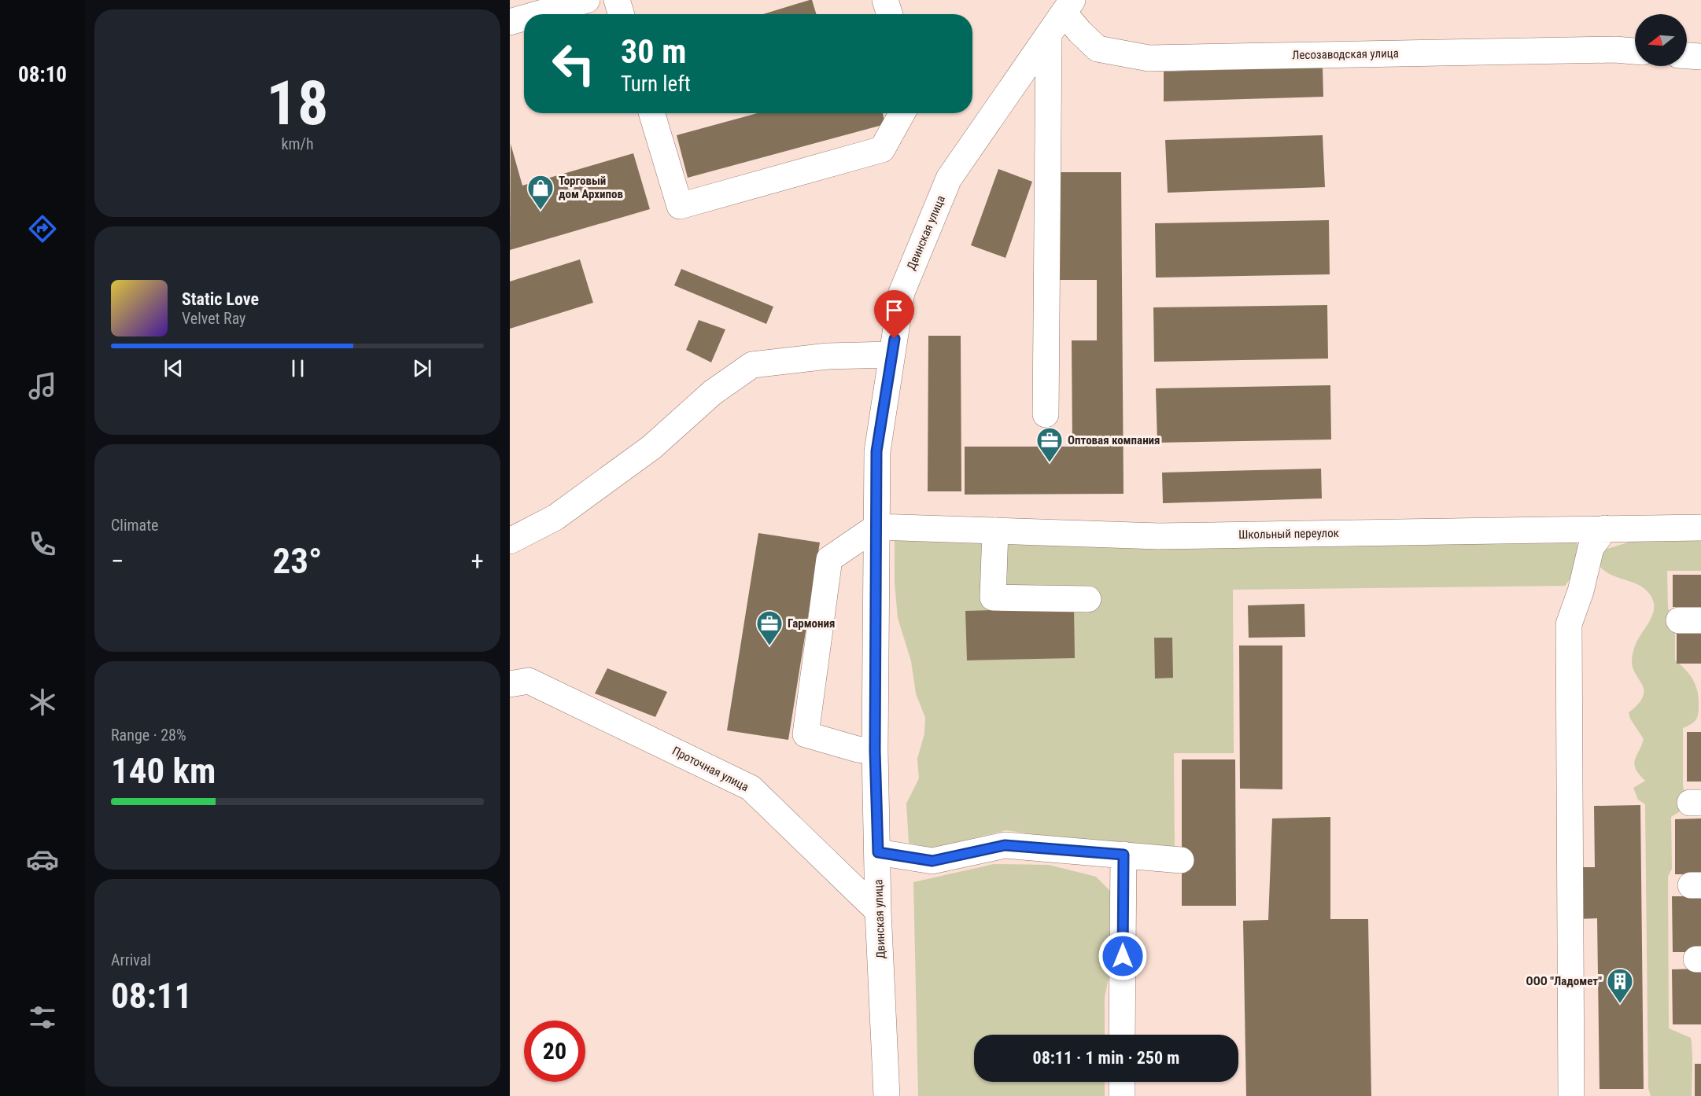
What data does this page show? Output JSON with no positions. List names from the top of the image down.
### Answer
{
  "streets": {
    "street": [
      "Лесозаводская улица",
      "Двинская улица",
      "Школьный переулок",
      "Проточная улица"
    ]
  },
  "crossings": [
    ["Лесозаводская улица", "Двинская улица"],
    ["Двинская улица", "Школьный переулок"],
    ["Двинская улица", "Проточная улица"]
  ],
  "places": {
    "shop": ["Торговый дом Архипов"],
    "office": ["Оптовая компания", "Гармония"],
    "building": ["ООО \"Ладомет\""]
  },
  "north": "left",
  "page": {
    "tabs": "08:10",
    "tile": [
      ["18", "km/h"],
      "Climate",
      ["Range · 28%", "140 km"],
      ["Arrival", "08:11"]
    ],
    "turn": ["30 m", "Turn left"],
    "song": ["Static Love", "Velvet Ray"],
    "heat": ["−", "23°", "+"],
    "limit": "20",
    "trip": "08:11 · 1 min · 250 m"
  }
}
